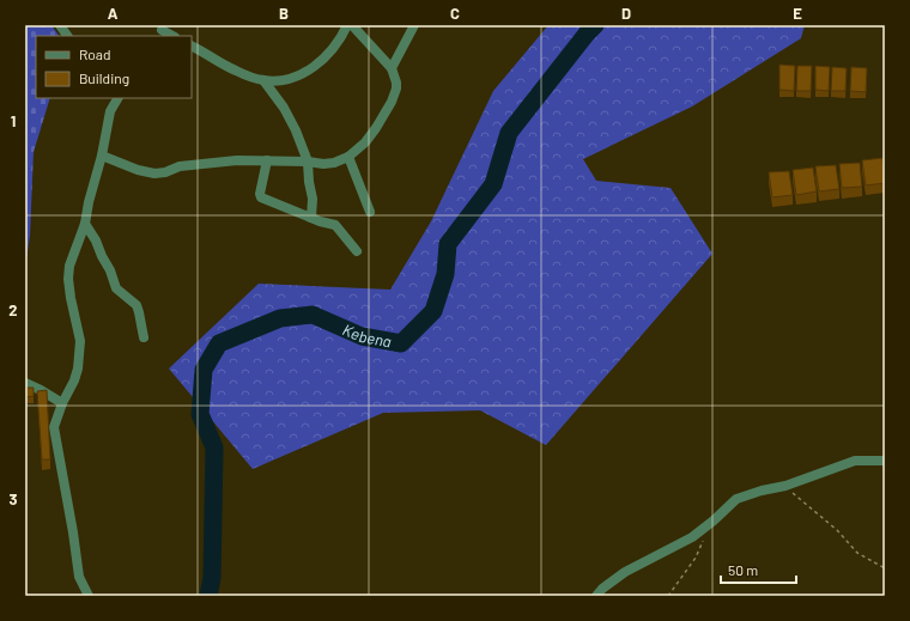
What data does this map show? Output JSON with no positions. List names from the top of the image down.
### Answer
{
  "water": ["Kebena"],
  "legend": ["Road", "Building"],
  "scale_bar": "50 m",
  "grid": {
    "columns": [
      "A",
      "B",
      "C",
      "D",
      "E"
    ],
    "rows": ["1", "2", "3"]
  }
}
